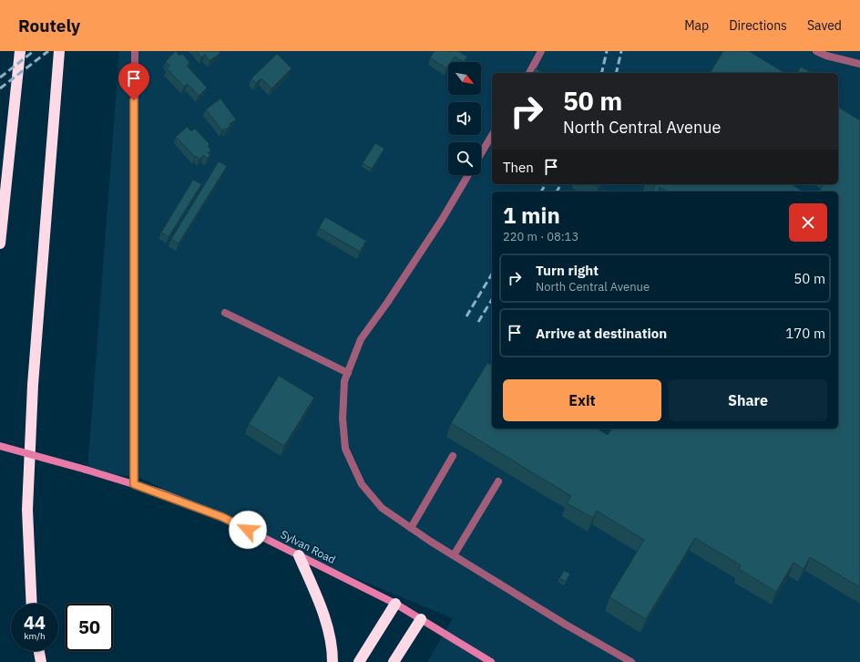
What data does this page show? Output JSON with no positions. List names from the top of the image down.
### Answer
{
  "streets": {
    "main road": ["Sylvan Road"]
  },
  "north": "bottom right",
  "page": {
    "header": "Routely",
    "nav": ["Map", "Directions", "Saved"],
    "turn": ["50 m", "North Central Avenue"],
    "then": "Then",
    "heading": ["1 min", "220 m · 08:13"],
    "list": [
      {
        "name": "Turn right",
        "note": "North Central Avenue",
        "value": "50 m"
      },
      {
        "name": "Arrive at destination",
        "value": "170 m"
      }
    ],
    "buttons": ["Exit", "Share"],
    "speed": "44 km/h",
    "limit": "50"
  }
}
